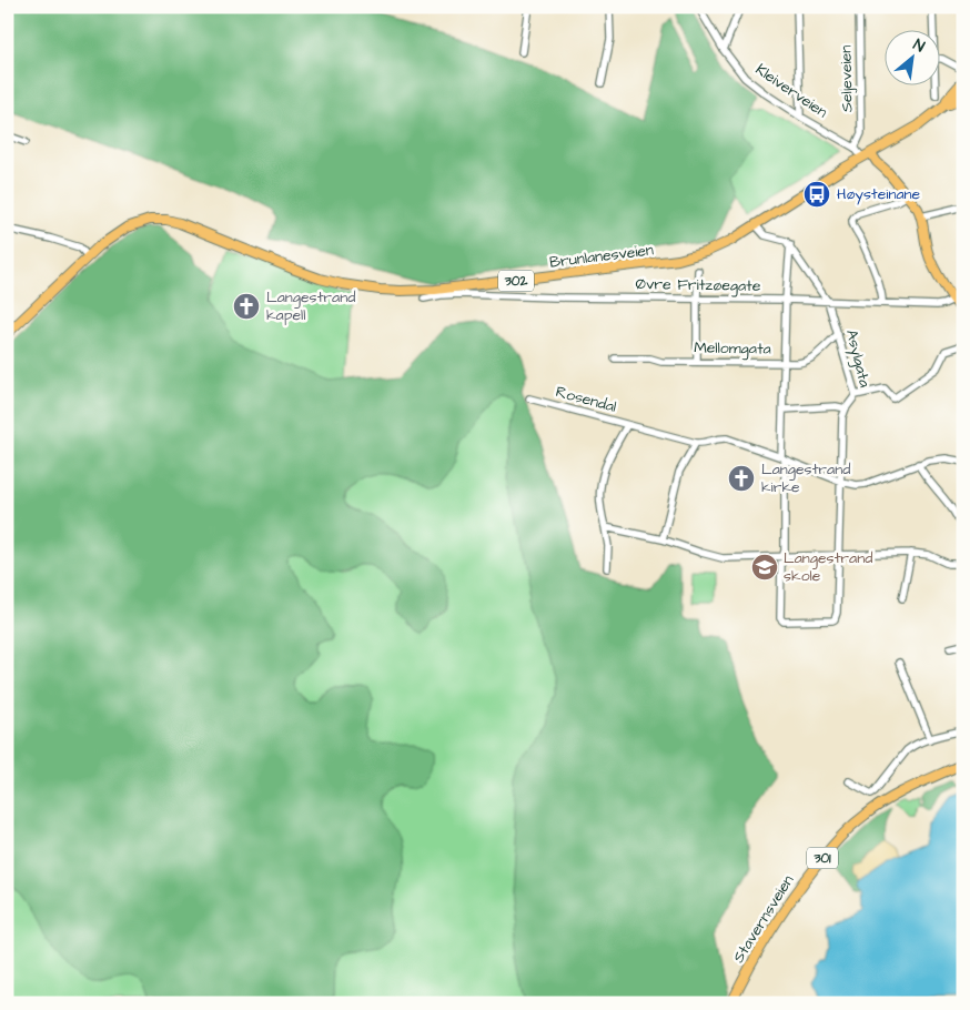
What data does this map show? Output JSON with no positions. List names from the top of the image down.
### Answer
{
  "streets": {
    "main road": [
      "Brunlanesveien",
      "302",
      "301",
      "Stavernsveien"
    ],
    "street": [
      "Seljeveien",
      "Kleiverveien",
      "Øvre Fritzøegate",
      "Mellomgata",
      "Asylgata",
      "Rosendal"
    ]
  },
  "crossings": [
    ["Seljeveien", "Kleiverveien"],
    ["Kleiverveien", "Brunlanesveien"],
    ["Øvre Fritzøegate", "Asylgata"],
    ["Mellomgata", "Asylgata"]
  ],
  "places": {
    "bus stop": ["Høysteinane"],
    "church": ["Langestrand kapell", "Langestrand kirke"],
    "school or university": ["Langestrand skole"]
  },
  "north": "top right"
}
